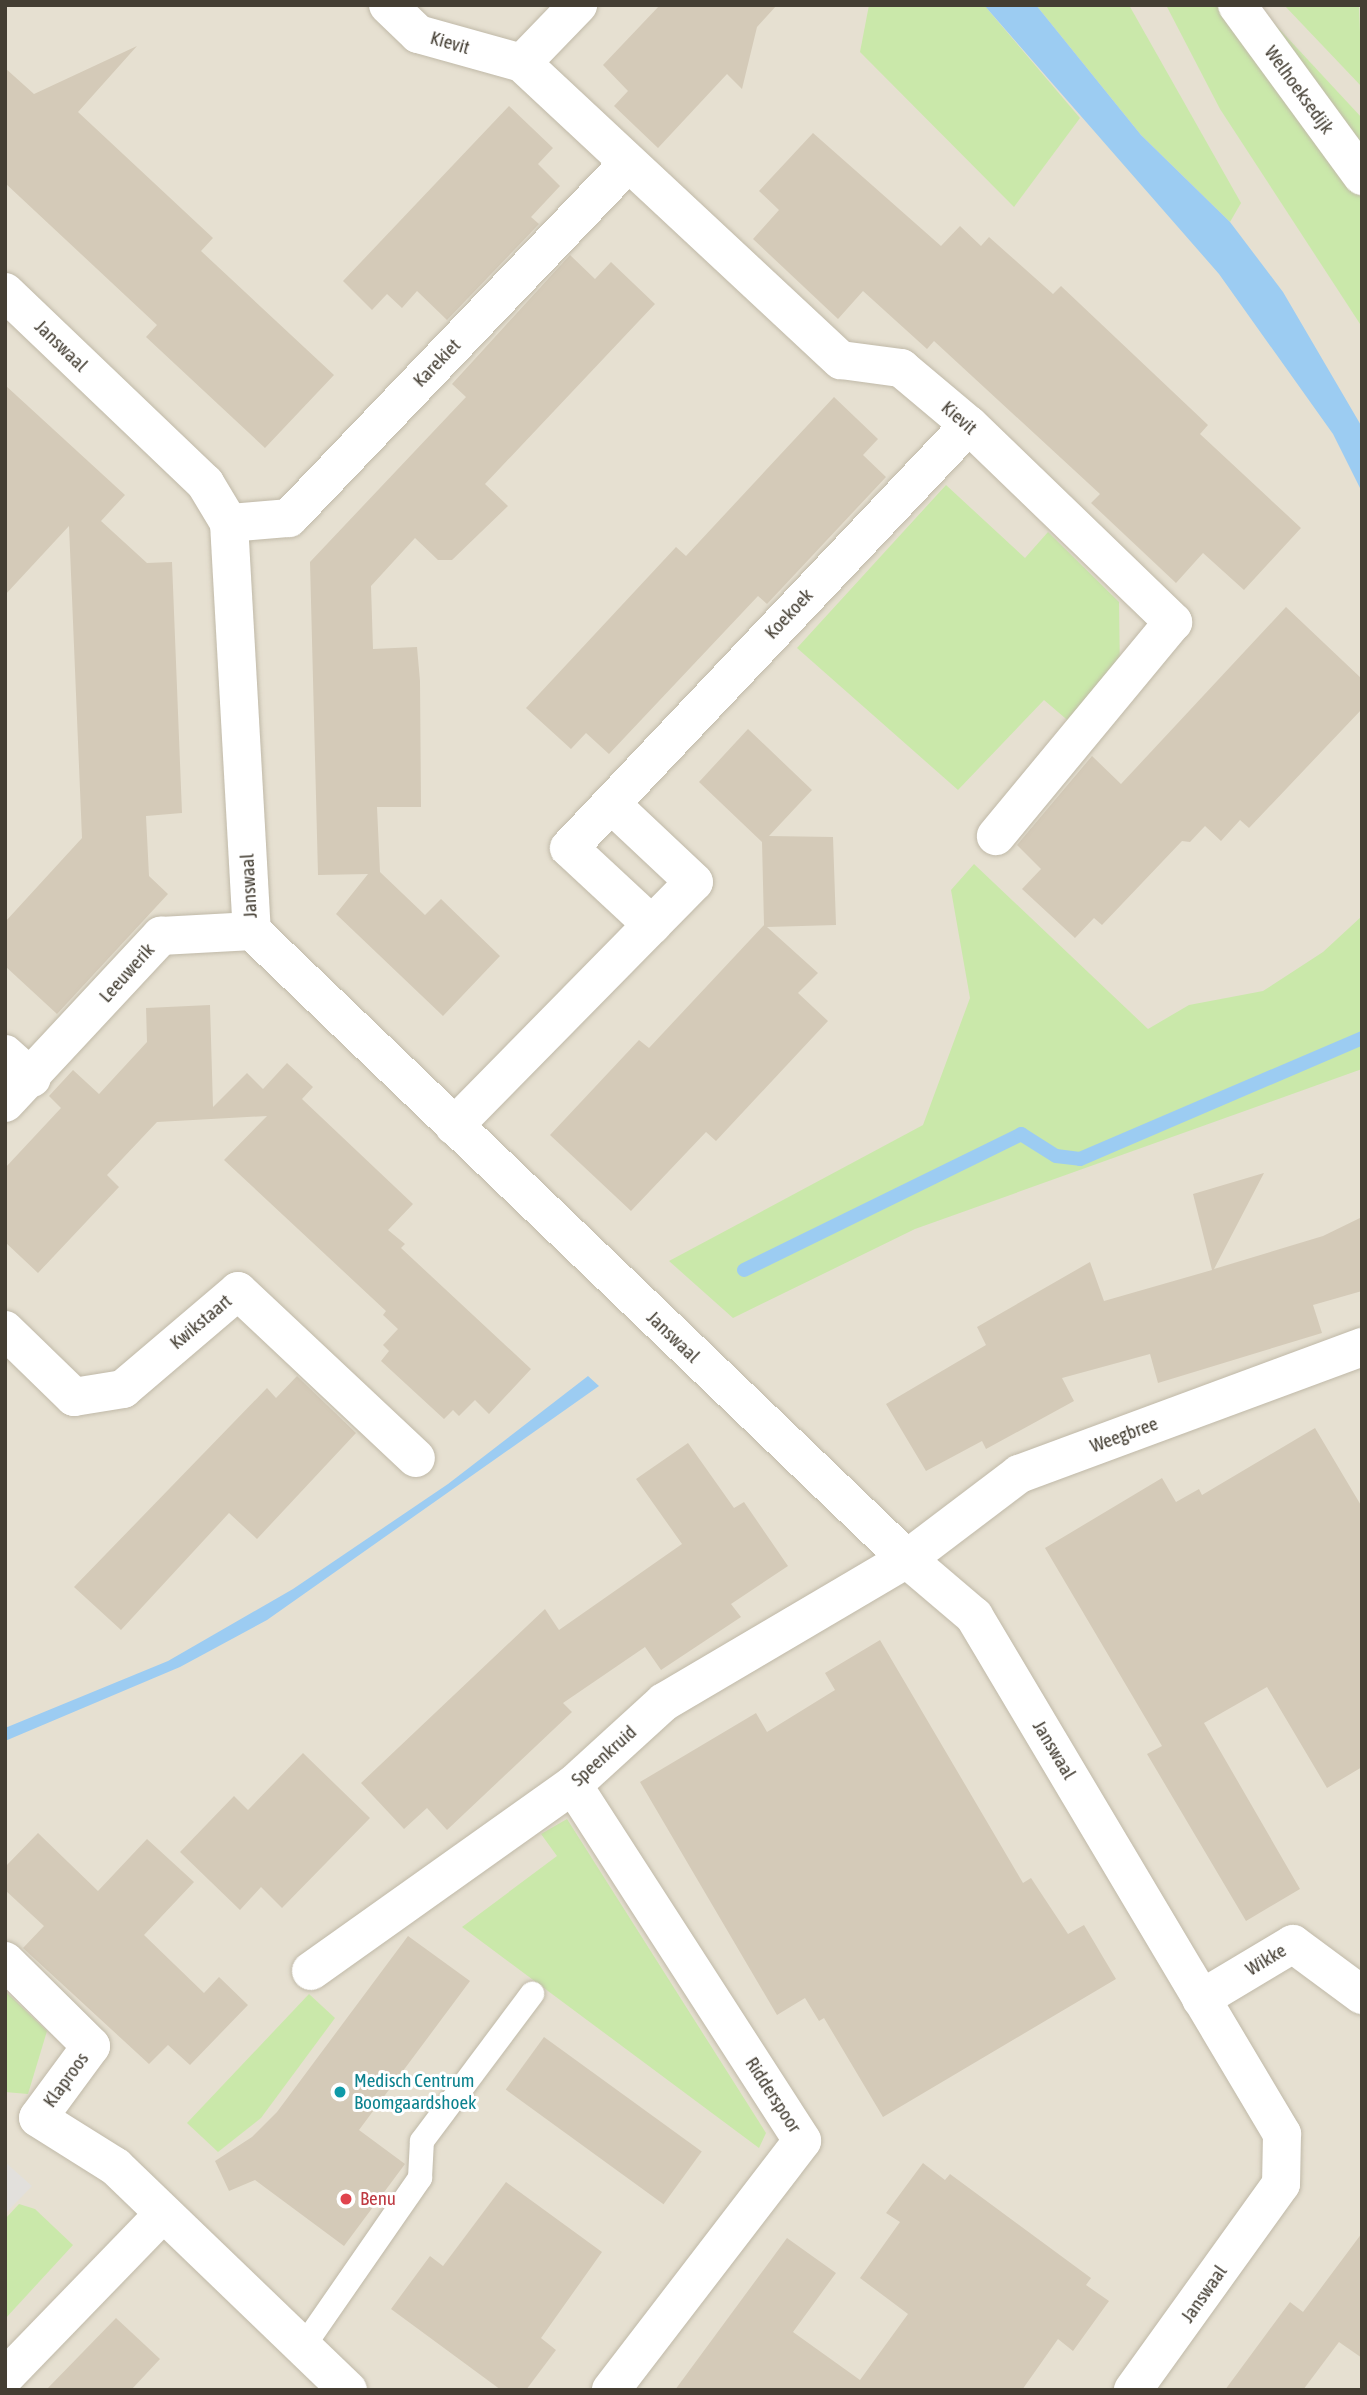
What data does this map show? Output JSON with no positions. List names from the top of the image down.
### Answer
{
  "streets": {
    "street": [
      "Kievit",
      "Welhoeksedijk",
      "Janswaal",
      "Karekiet",
      "Koekoek",
      "Leeuwerik",
      "Kwikstaart",
      "Weegbree",
      "Speenkruid",
      "Wikke",
      "Klaproos",
      "Ridderspoor"
    ]
  },
  "crossings": [
    ["Kievit", "Karekiet"],
    ["Kievit", "Koekoek"],
    ["Janswaal", "Karekiet"],
    ["Janswaal", "Leeuwerik"],
    ["Janswaal", "Weegbree"],
    ["Janswaal", "Speenkruid"],
    ["Janswaal", "Wikke"],
    ["Weegbree", "Speenkruid"],
    ["Speenkruid", "Ridderspoor"]
  ],
  "places": ["Medisch Centrum Boomgaardshoek", "Benu"]
}
